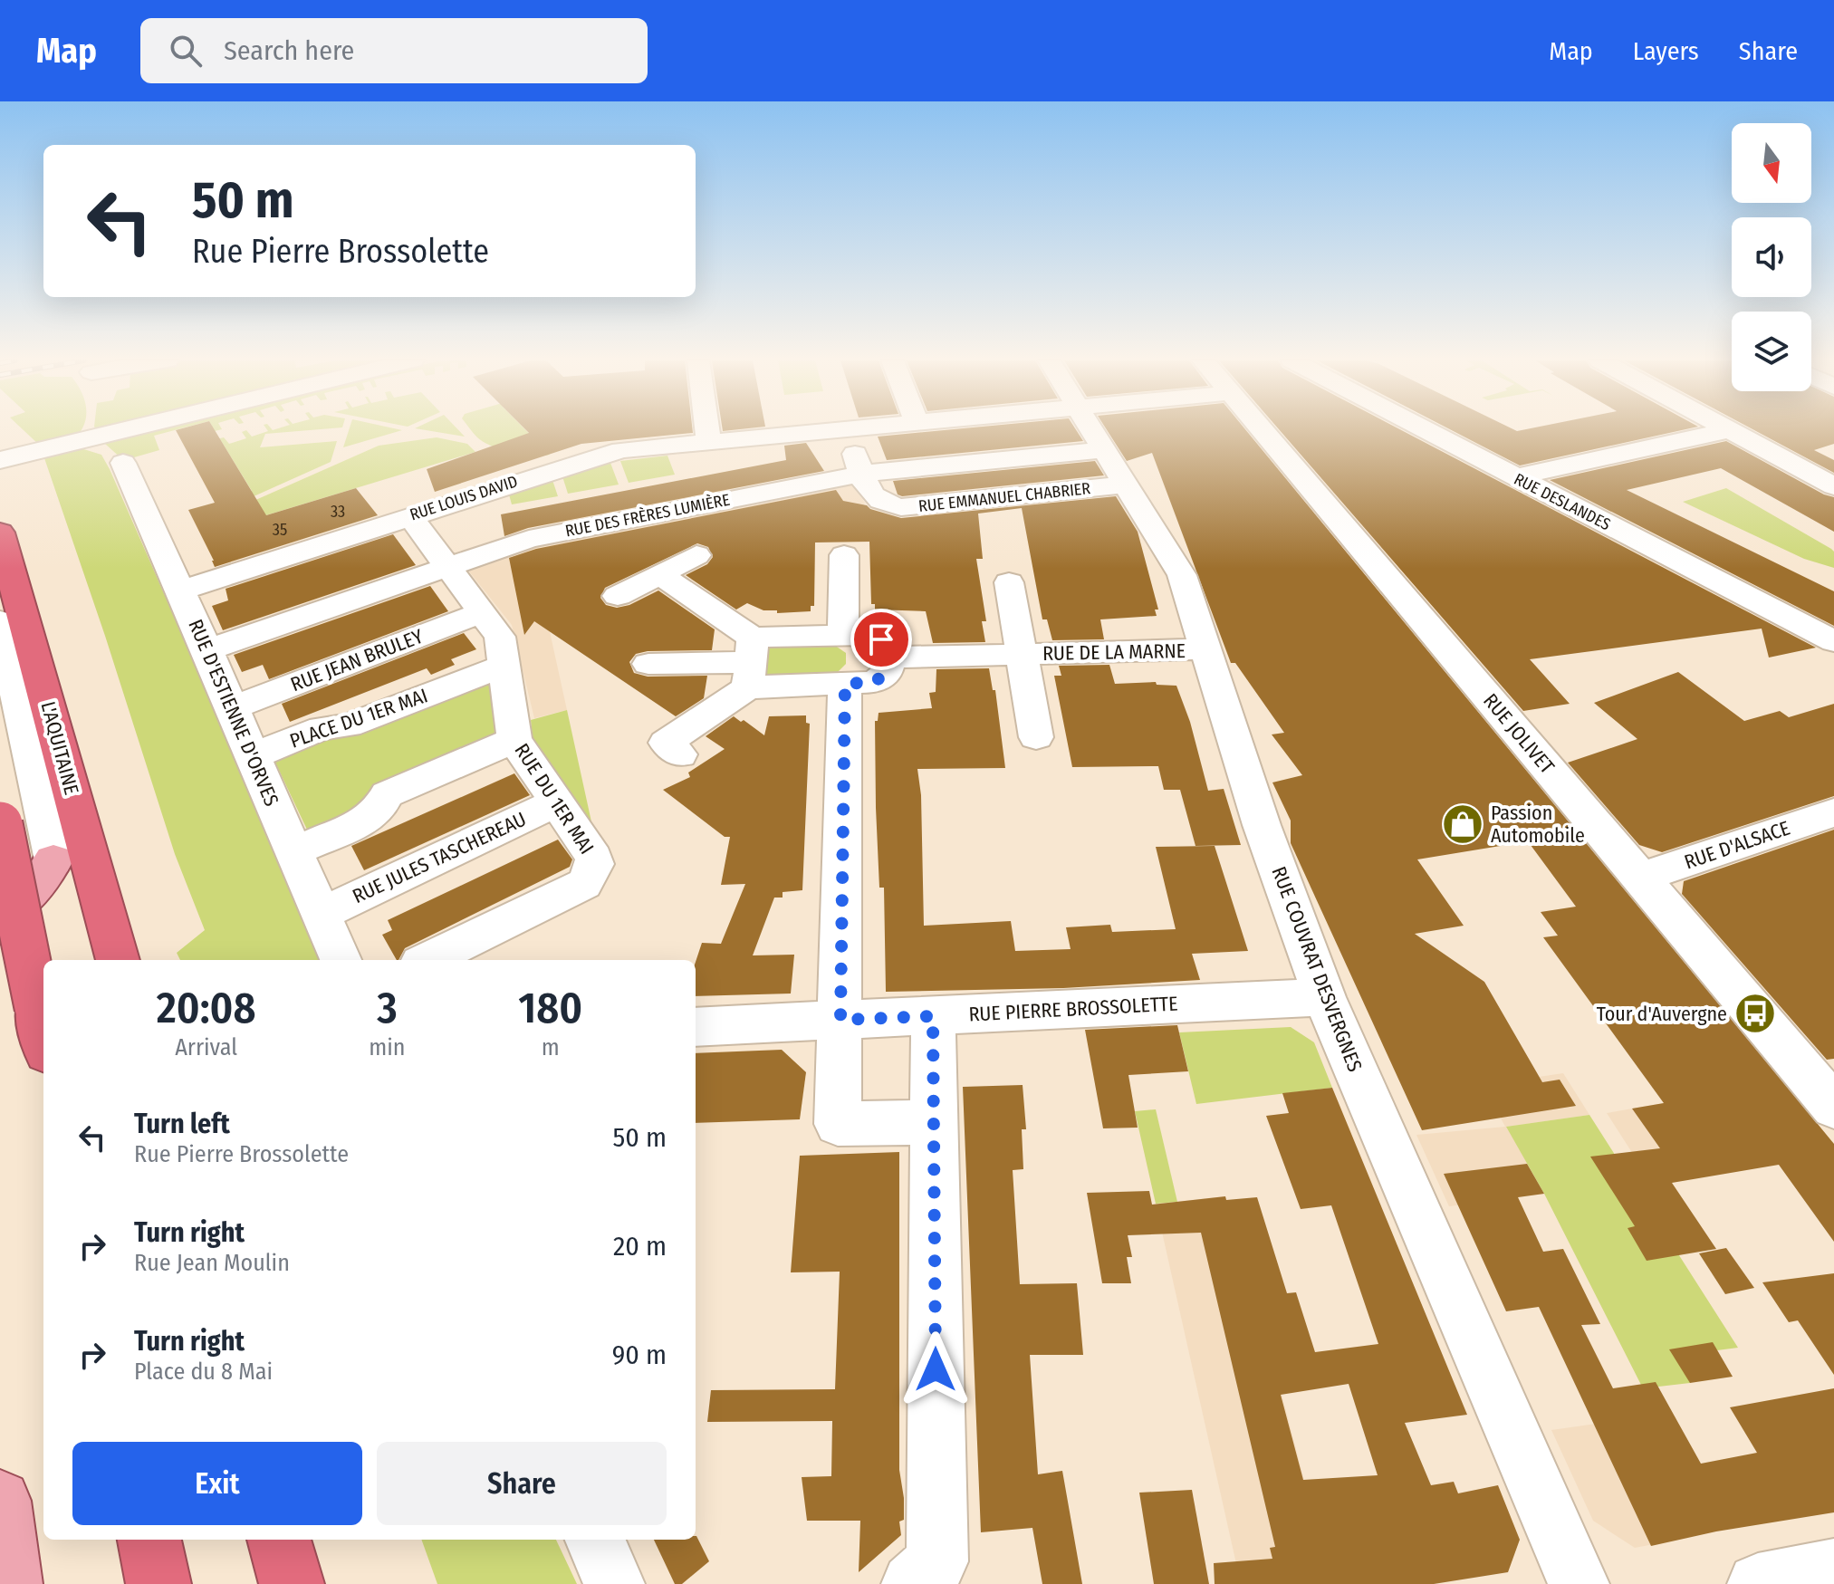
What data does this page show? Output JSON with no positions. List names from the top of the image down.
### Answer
{
  "streets": {
    "highway": ["L'AQUITAINE"],
    "street": [
      "RUE EMMANUEL CHABRIER",
      "RUE LOUIS DAVID",
      "RUE DESLANDES",
      "RUE DES FRÈRES LUMIÈRE",
      "RUE DE LA MARNE",
      "RUE JEAN BRULEY",
      "RUE D'ESTIENNE D'ORVES",
      "PLACE DU 1ER MAI",
      "RUE JOLIVET",
      "RUE DU 1ER MAI",
      "RUE D'ALSACE",
      "RUE JULES TASCHEREAU",
      "RUE COUVRAT DESVERGNES",
      "RUE PIERRE BROSSOLETTE"
    ]
  },
  "crossings": [
    ["RUE EMMANUEL CHABRIER", "RUE DES FRÈRES LUMIÈRE"],
    ["RUE EMMANUEL CHABRIER", "RUE COUVRAT DESVERGNES"],
    ["RUE LOUIS DAVID", "RUE D'ESTIENNE D'ORVES"],
    ["RUE LOUIS DAVID", "RUE DU 1ER MAI"],
    ["RUE DES FRÈRES LUMIÈRE", "RUE D'ESTIENNE D'ORVES"],
    ["RUE DES FRÈRES LUMIÈRE", "RUE DU 1ER MAI"],
    ["RUE DES FRÈRES LUMIÈRE", "RUE COUVRAT DESVERGNES"],
    ["RUE DE LA MARNE", "RUE COUVRAT DESVERGNES"],
    ["RUE JEAN BRULEY", "RUE D'ESTIENNE D'ORVES"],
    ["RUE JEAN BRULEY", "RUE DU 1ER MAI"],
    ["RUE D'ESTIENNE D'ORVES", "PLACE DU 1ER MAI"],
    ["RUE D'ESTIENNE D'ORVES", "RUE JULES TASCHEREAU"],
    ["PLACE DU 1ER MAI", "RUE DU 1ER MAI"],
    ["RUE JOLIVET", "RUE D'ALSACE"],
    ["RUE DU 1ER MAI", "RUE JULES TASCHEREAU"],
    ["RUE COUVRAT DESVERGNES", "RUE PIERRE BROSSOLETTE"]
  ],
  "places": {
    "shop": ["Passion Automobile"],
    "bus stop": ["Tour d'Auvergne"]
  },
  "house_numbers": ["33", "35"],
  "north": "bottom",
  "page": {
    "header": "Map",
    "search": "Search here",
    "nav": ["Map", "Layers", "Share"],
    "turn": ["50 m", "Rue Pierre Brossolette"],
    "eta": [
      "20:08",
      "Arrival",
      "3",
      "min",
      "180",
      "m"
    ],
    "list": [
      {
        "name": "Turn left",
        "note": "Rue Pierre Brossolette",
        "value": "50 m"
      },
      {
        "name": "Turn right",
        "note": "Rue Jean Moulin",
        "value": "20 m"
      },
      {
        "name": "Turn right",
        "note": "Place du 8 Mai",
        "value": "90 m"
      }
    ],
    "buttons": ["Exit", "Share"]
  }
}
